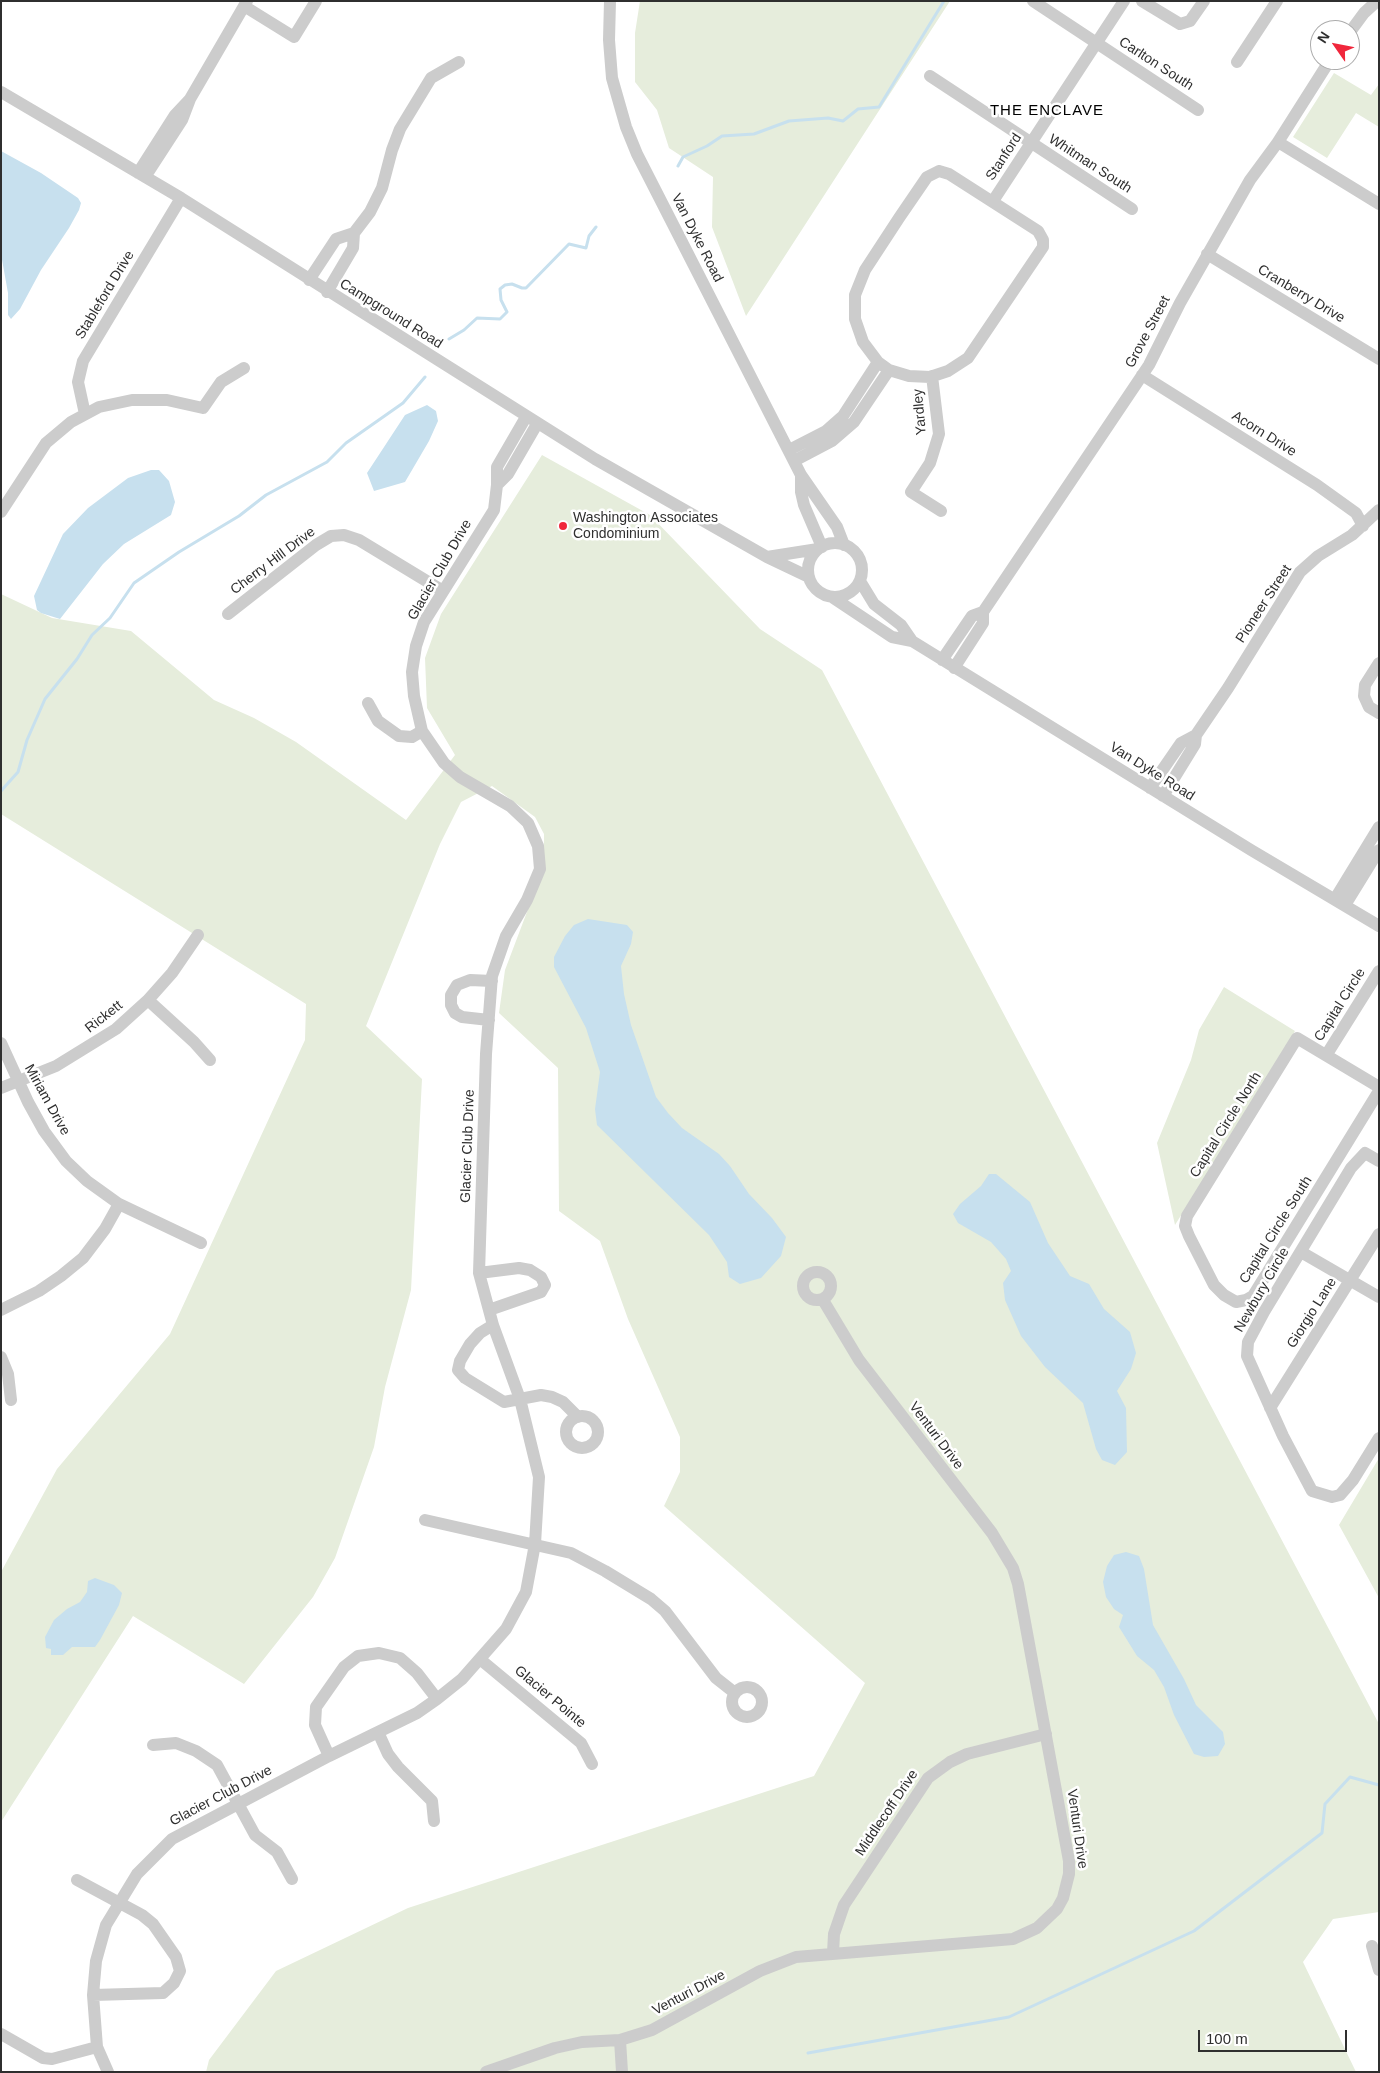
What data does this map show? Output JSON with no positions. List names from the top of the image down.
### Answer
{
  "streets": {
    "street": [
      "Carlton South",
      "Stanford",
      "Whitman South",
      "Van Dyke Road",
      "Cranberry Drive",
      "Stableford Drive",
      "Campground Road",
      "Grove Street",
      "Yardley",
      "Acorn Drive",
      "Cherry Hill Drive",
      "Glacier Club Drive",
      "Pioneer Street",
      "Capital Circle",
      "Rickett",
      "Miriam Drive",
      "Capital Circle North",
      "Capital Circle South",
      "Newbury Circle",
      "Giorgio Lane",
      "Venturi Drive",
      "Glacier Pointe",
      "Middlecoff Drive"
    ]
  },
  "crossings": [
    ["Carlton South", "Stanford"],
    ["Stanford", "Whitman South"],
    ["Stanford", "Yardley"],
    ["Van Dyke Road", "Campground Road"],
    ["Van Dyke Road", "Grove Street"],
    ["Van Dyke Road", "Pioneer Street"],
    ["Cranberry Drive", "Grove Street"],
    ["Stableford Drive", "Campground Road"],
    ["Campground Road", "Glacier Club Drive"],
    ["Grove Street", "Acorn Drive"],
    ["Acorn Drive", "Pioneer Street"],
    ["Cherry Hill Drive", "Glacier Club Drive"],
    ["Glacier Club Drive", "Glacier Pointe"],
    ["Capital Circle", "Capital Circle North"],
    ["Rickett", "Miriam Drive"],
    ["Capital Circle North", "Capital Circle South"],
    ["Newbury Circle", "Giorgio Lane"],
    ["Venturi Drive", "Middlecoff Drive"]
  ],
  "districts": ["THE ENCLAVE"],
  "places": ["Washington Associates Condominium"],
  "scale_bar": "100 m",
  "north": "top left"
}
